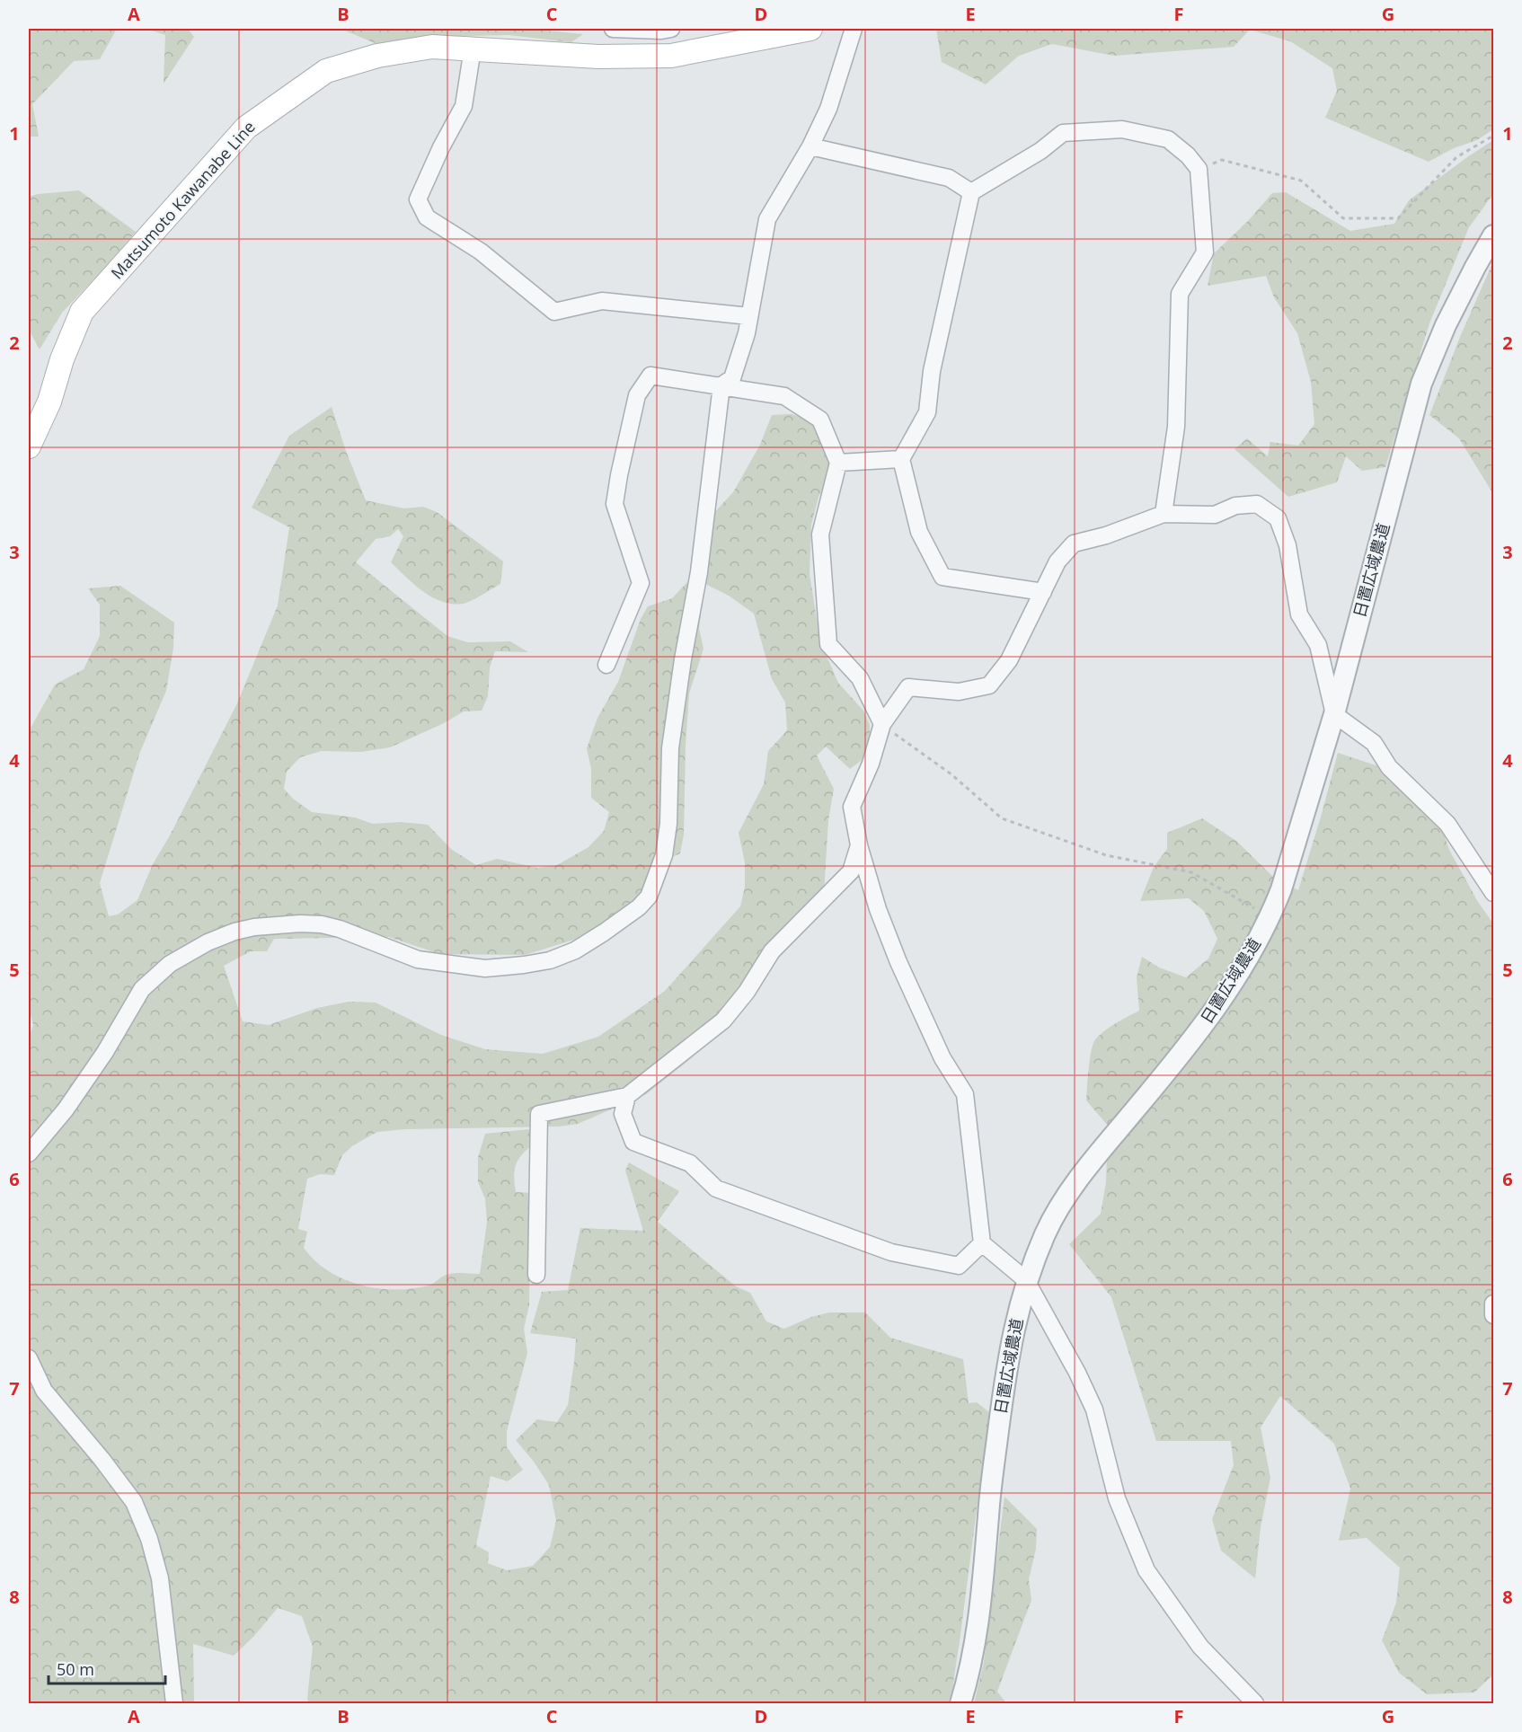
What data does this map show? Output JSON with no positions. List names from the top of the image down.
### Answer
{
  "streets": {
    "main road": ["Matsumoto Kawanabe Line"],
    "street": ["日置広域農道"]
  },
  "scale_bar": "50 m",
  "grid": {
    "columns": [
      "A",
      "B",
      "C",
      "D",
      "E",
      "F",
      "G"
    ],
    "rows": [
      "1",
      "2",
      "3",
      "4",
      "5",
      "6",
      "7",
      "8"
    ]
  }
}
